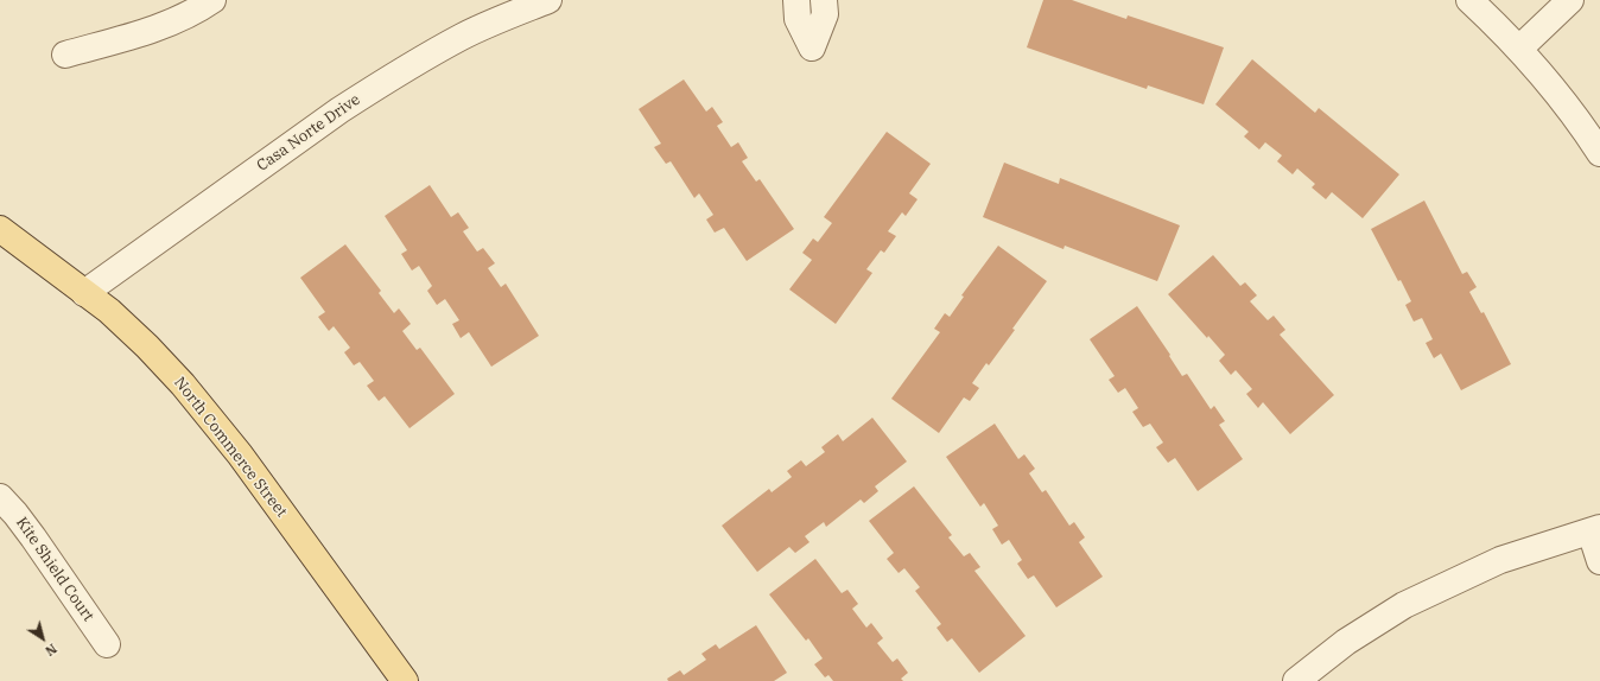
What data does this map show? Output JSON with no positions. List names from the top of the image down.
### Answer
{
  "streets": {
    "main road": ["North Commerce Street"],
    "street": ["Casa Norte Drive", "Kite Shield Court"]
  },
  "crossings": [
    ["Casa Norte Drive", "North Commerce Street"]
  ],
  "north": "bottom right"
}
